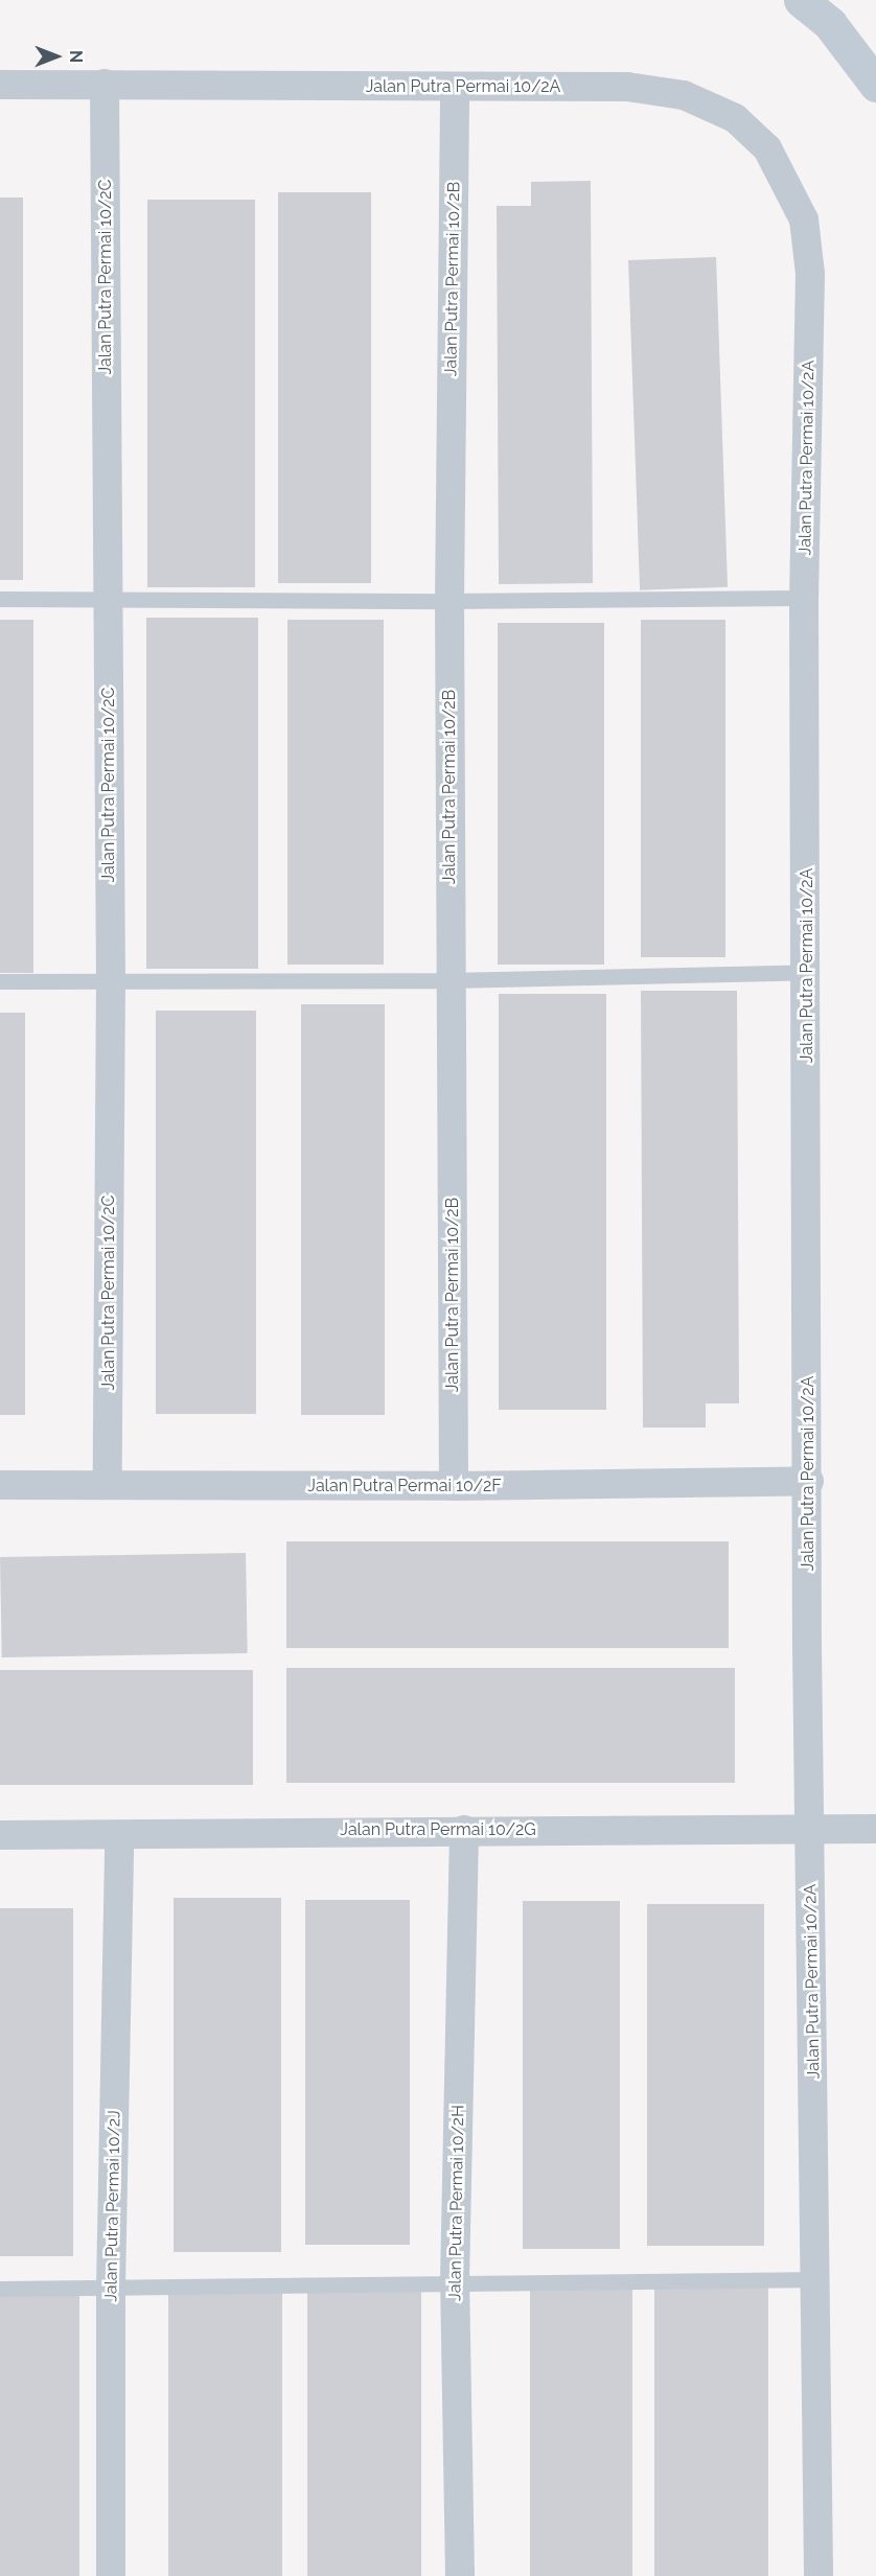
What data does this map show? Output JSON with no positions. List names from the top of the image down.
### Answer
{
  "streets": {
    "street": [
      "Jalan Putra Permai 10/2A",
      "Jalan Putra Permai 10/2C",
      "Jalan Putra Permai 10/2B",
      "Jalan Putra Permai 10/2F",
      "Jalan Putra Permai 10/2G",
      "Jalan Putra Permai 10/2H",
      "Jalan Putra Permai 10/2J"
    ]
  },
  "crossings": [
    ["Jalan Putra Permai 10/2A", "Jalan Putra Permai 10/2C"],
    ["Jalan Putra Permai 10/2A", "Jalan Putra Permai 10/2B"],
    ["Jalan Putra Permai 10/2A", "Jalan Putra Permai 10/2F"],
    ["Jalan Putra Permai 10/2A", "Jalan Putra Permai 10/2G"],
    ["Jalan Putra Permai 10/2C", "Jalan Putra Permai 10/2F"],
    ["Jalan Putra Permai 10/2B", "Jalan Putra Permai 10/2F"],
    ["Jalan Putra Permai 10/2G", "Jalan Putra Permai 10/2H"],
    ["Jalan Putra Permai 10/2G", "Jalan Putra Permai 10/2J"]
  ],
  "north": "right"
}
